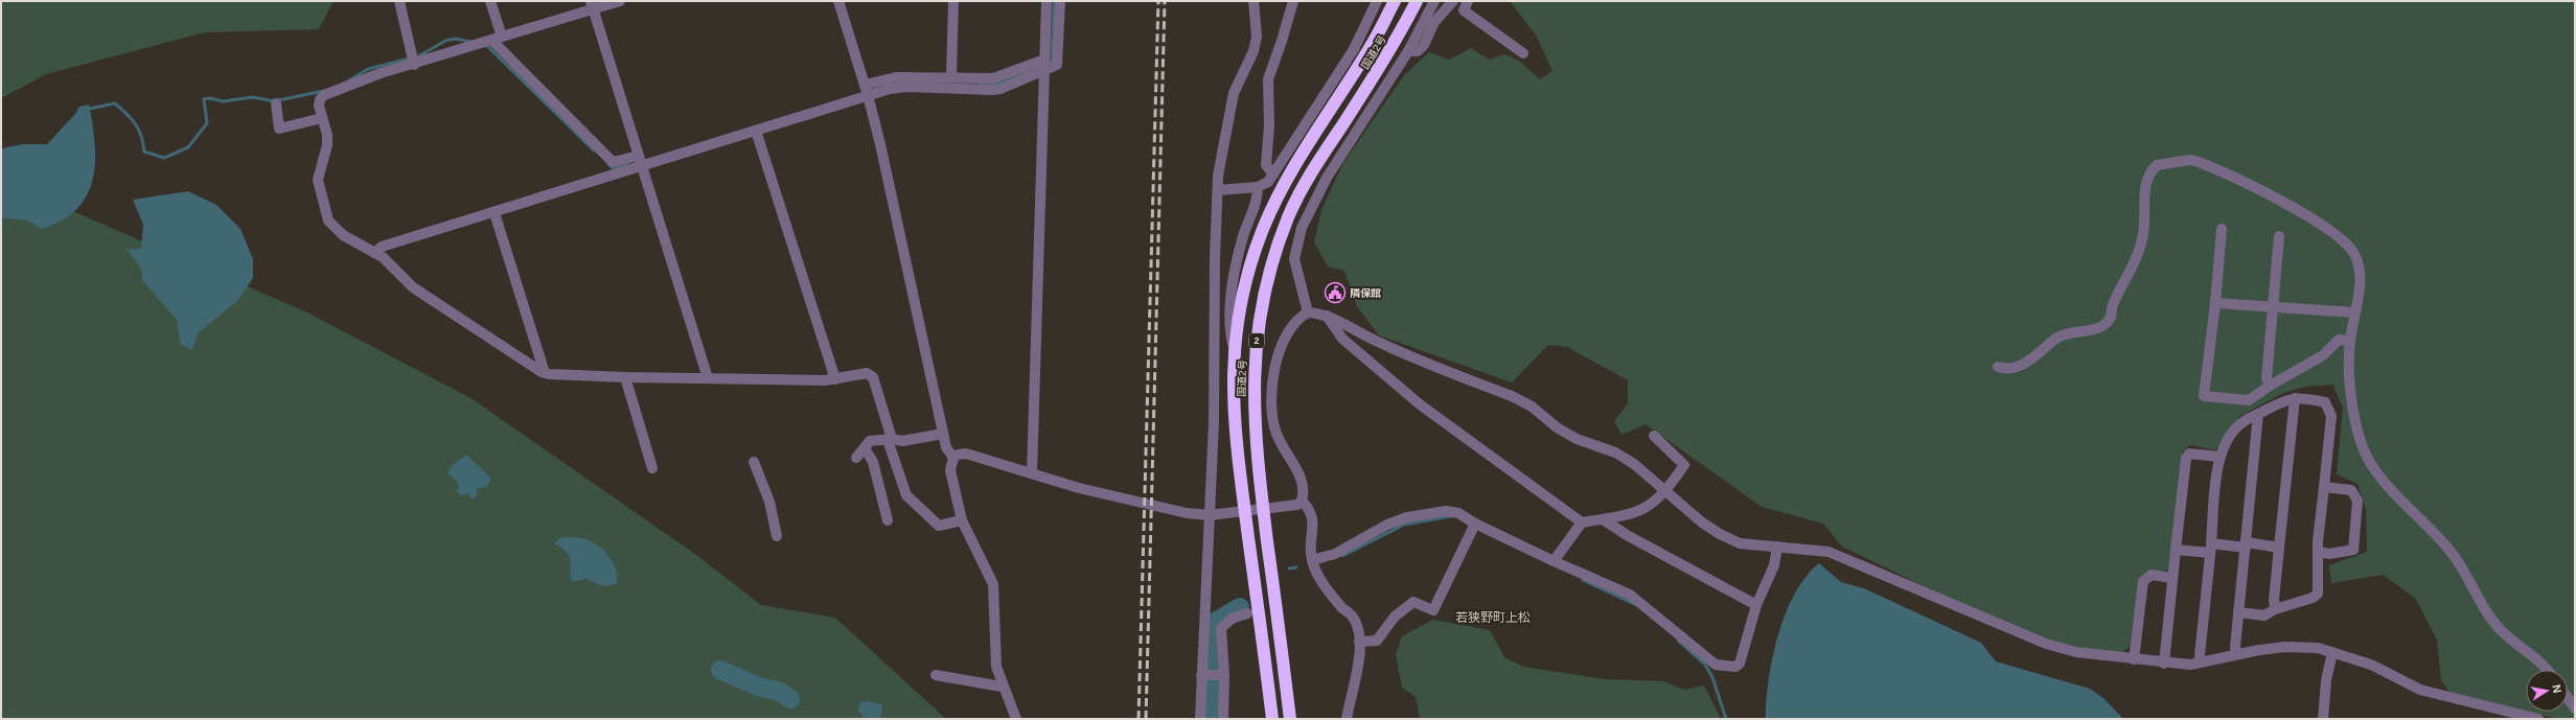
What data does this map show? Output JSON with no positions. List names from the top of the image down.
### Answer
{
  "streets": {
    "highway": ["国道2号", "2"]
  },
  "districts": ["若狭野町上松"],
  "places": {
    "public building": ["隣保館"]
  },
  "north": "right"
}
